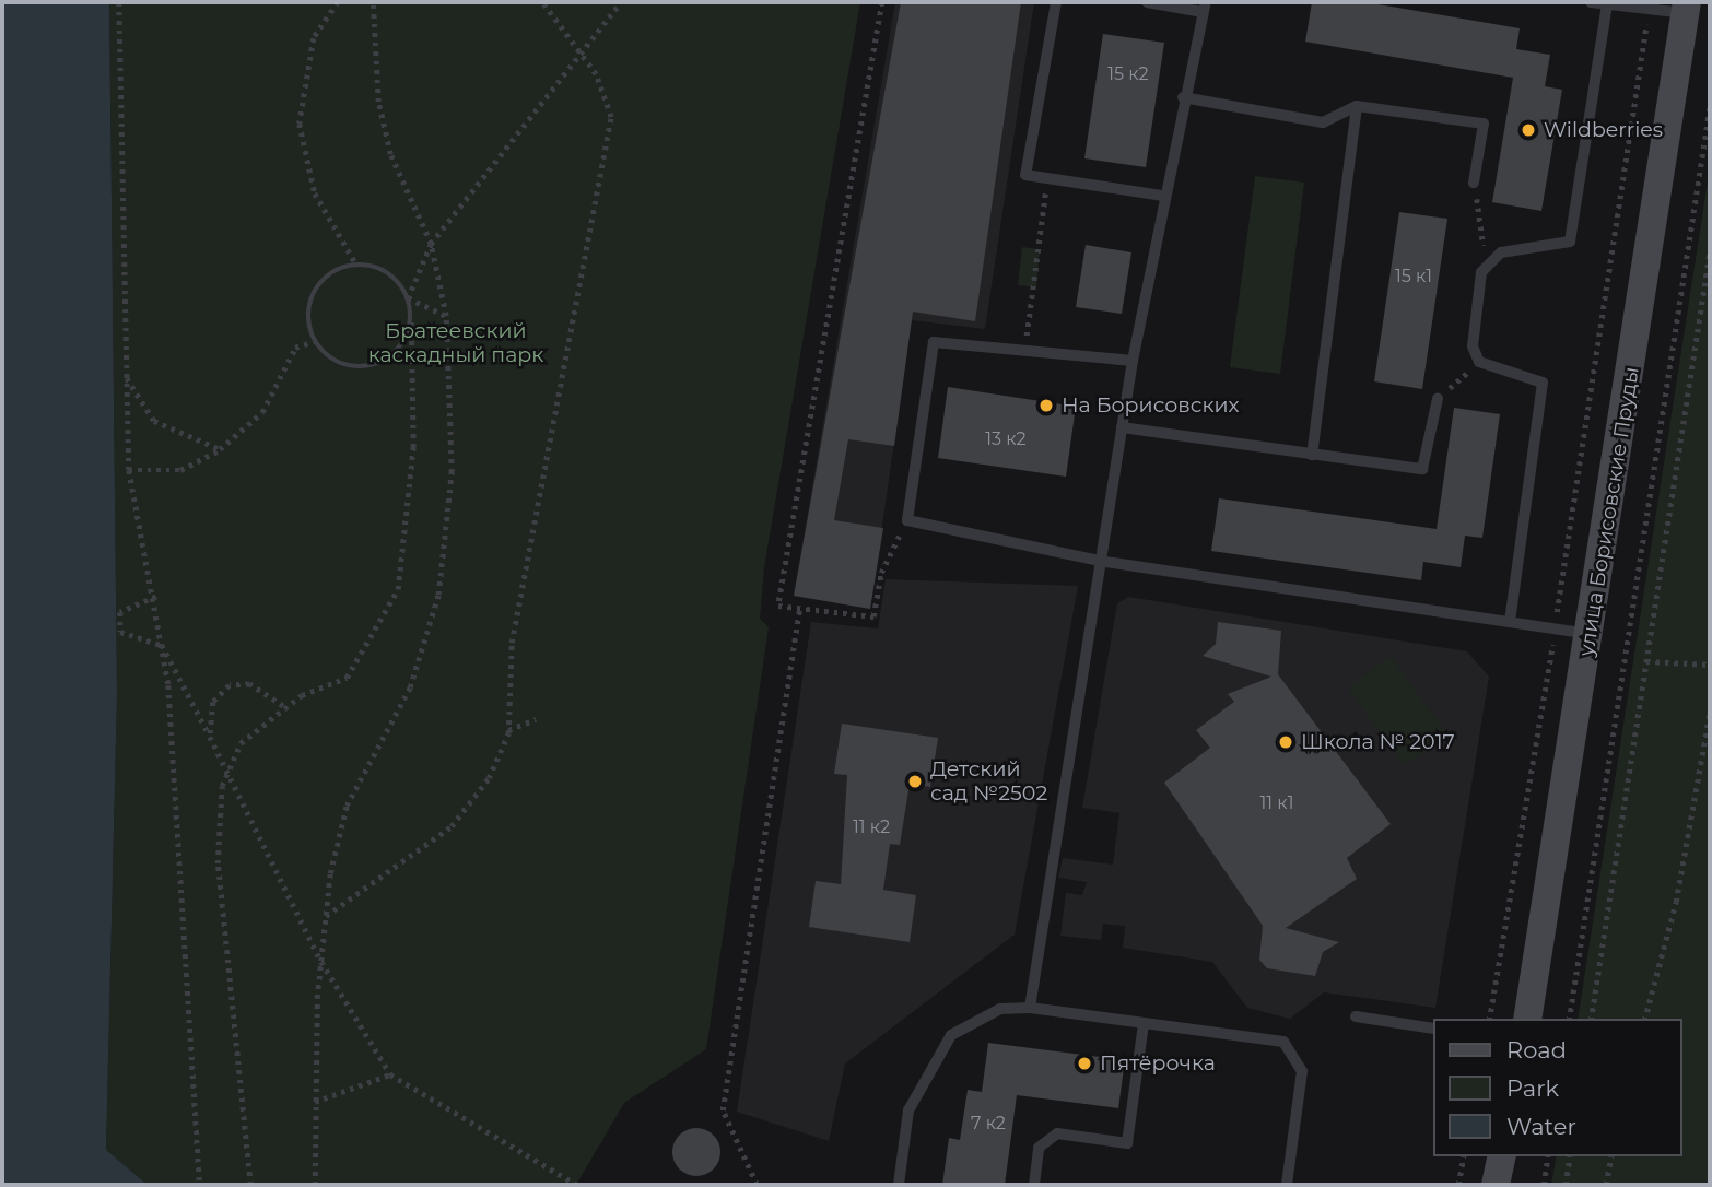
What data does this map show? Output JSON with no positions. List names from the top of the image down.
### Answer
{
  "streets": {
    "main road": ["улица Борисовские Пруды"]
  },
  "parks": ["Братеевский каскадный парк"],
  "places": [
    "Wildberries",
    "На Борисовских",
    "Школа № 2017",
    "Детский сад №2502",
    "Пятёрочка"
  ],
  "house_numbers": [
    "15 к2",
    "15 к1",
    "13 к2",
    "11 к1",
    "11 к2",
    "7 к2"
  ],
  "legend": ["Road", "Park", "Water"]
}
